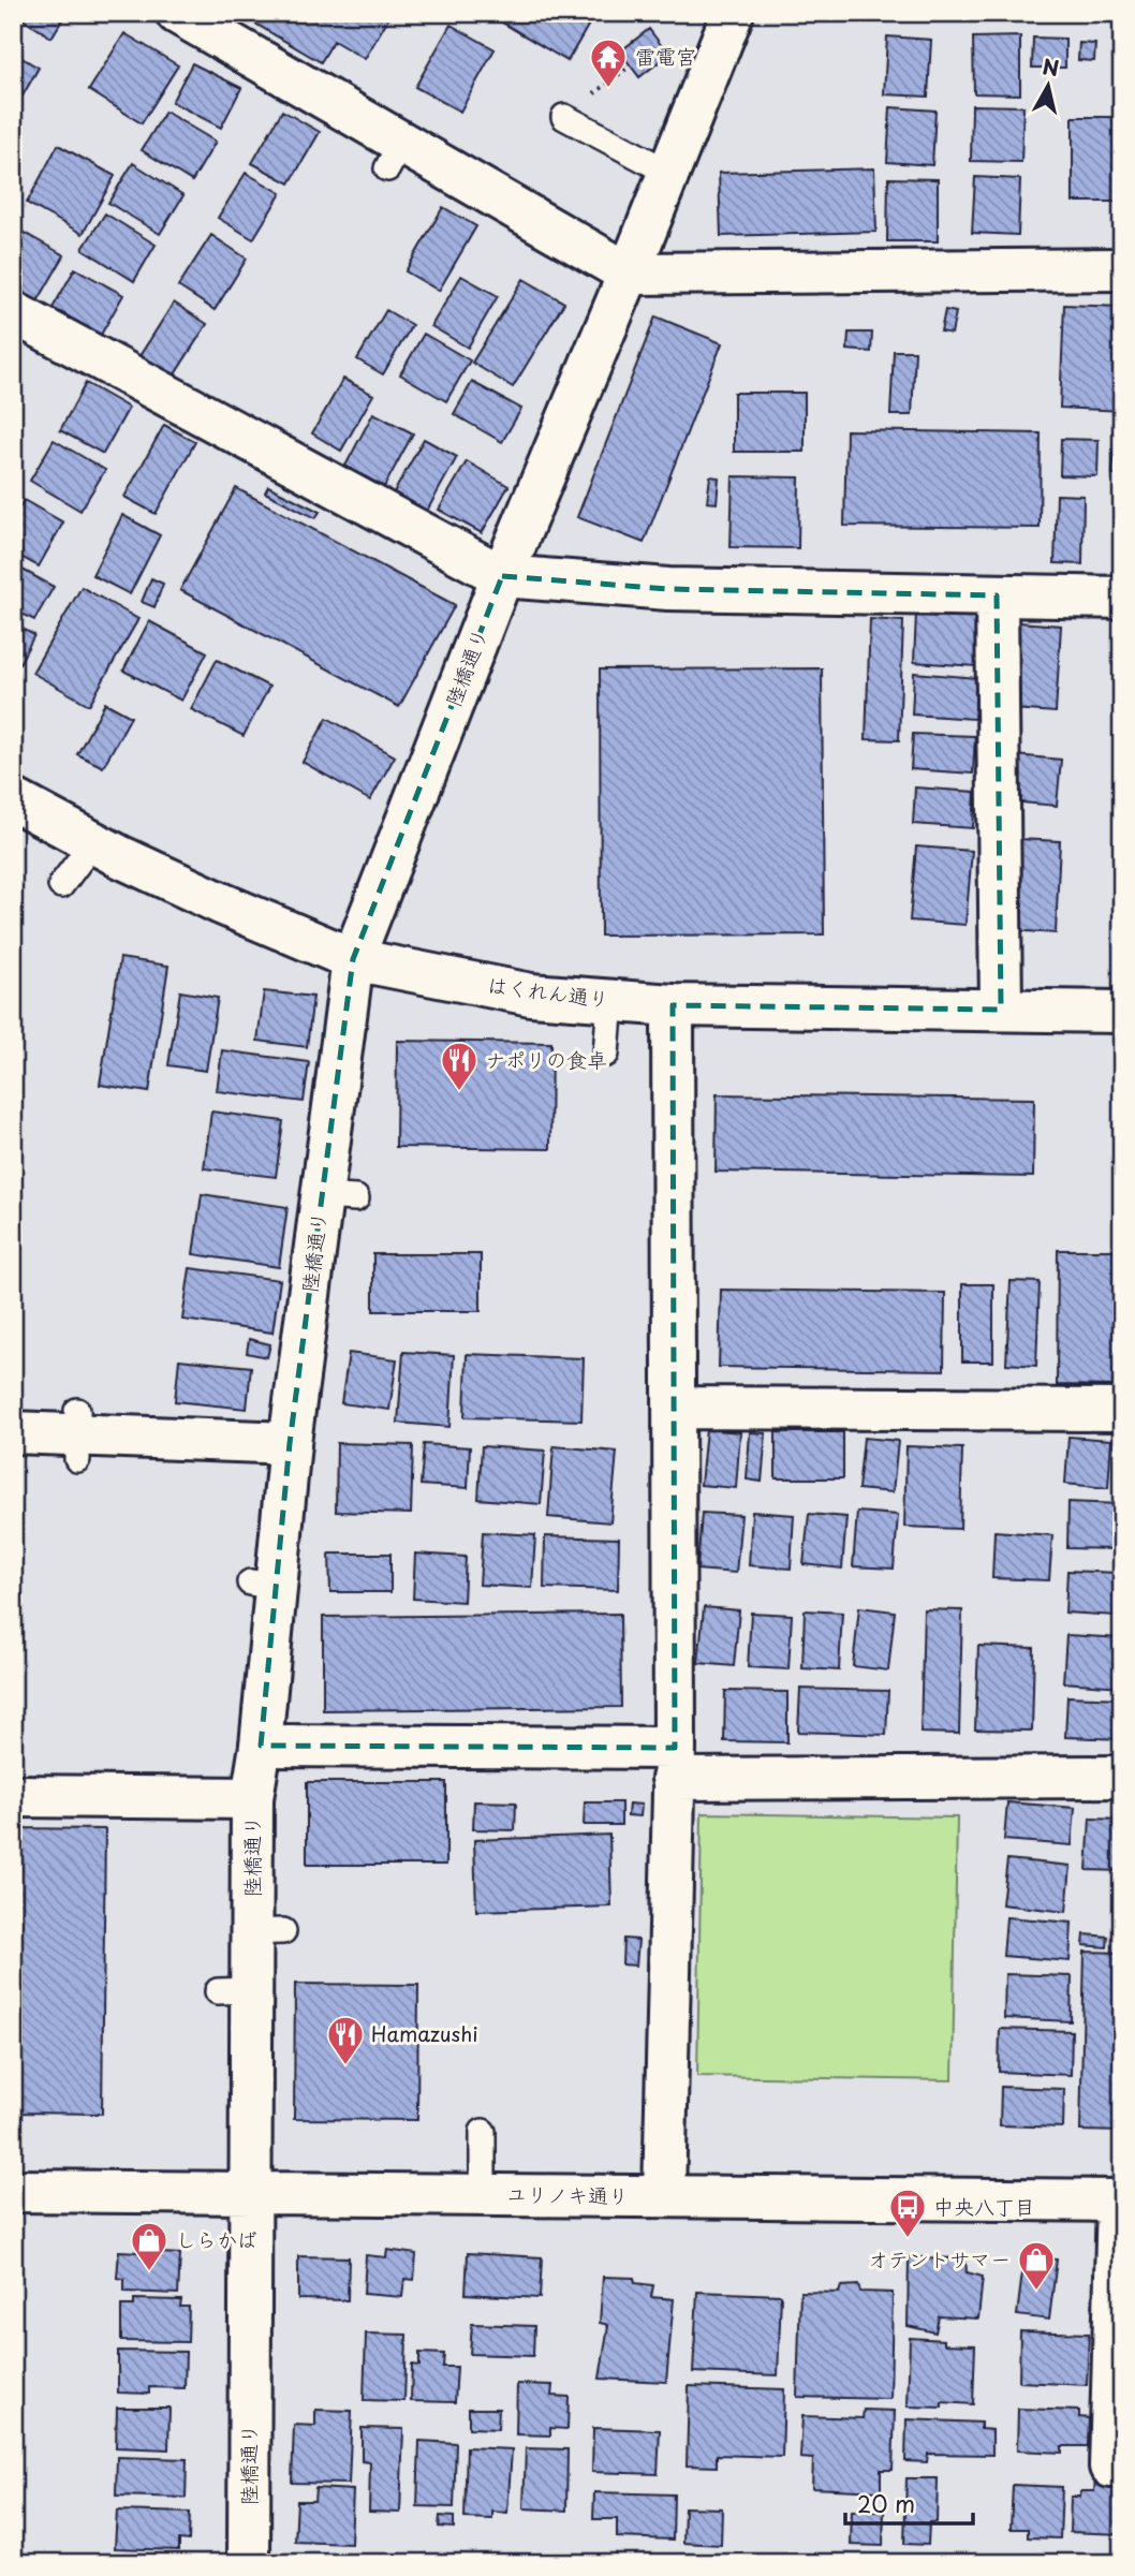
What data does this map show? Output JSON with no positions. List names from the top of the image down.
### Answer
{
  "streets": {
    "street": ["陸橋通り", "はくれん通り", "ユリノキ通り"]
  },
  "crossings": [
    ["陸橋通り", "はくれん通り"],
    ["陸橋通り", "ユリノキ通り"]
  ],
  "places": {
    "temple": ["雷電宮"],
    "restaurant": ["ナポリの食卓", "Hamazushi"],
    "bus stop": ["中央八丁目"],
    "shop": ["しらかば", "オテントサマー"]
  },
  "scale_bar": "20 m",
  "north": "top"
}
